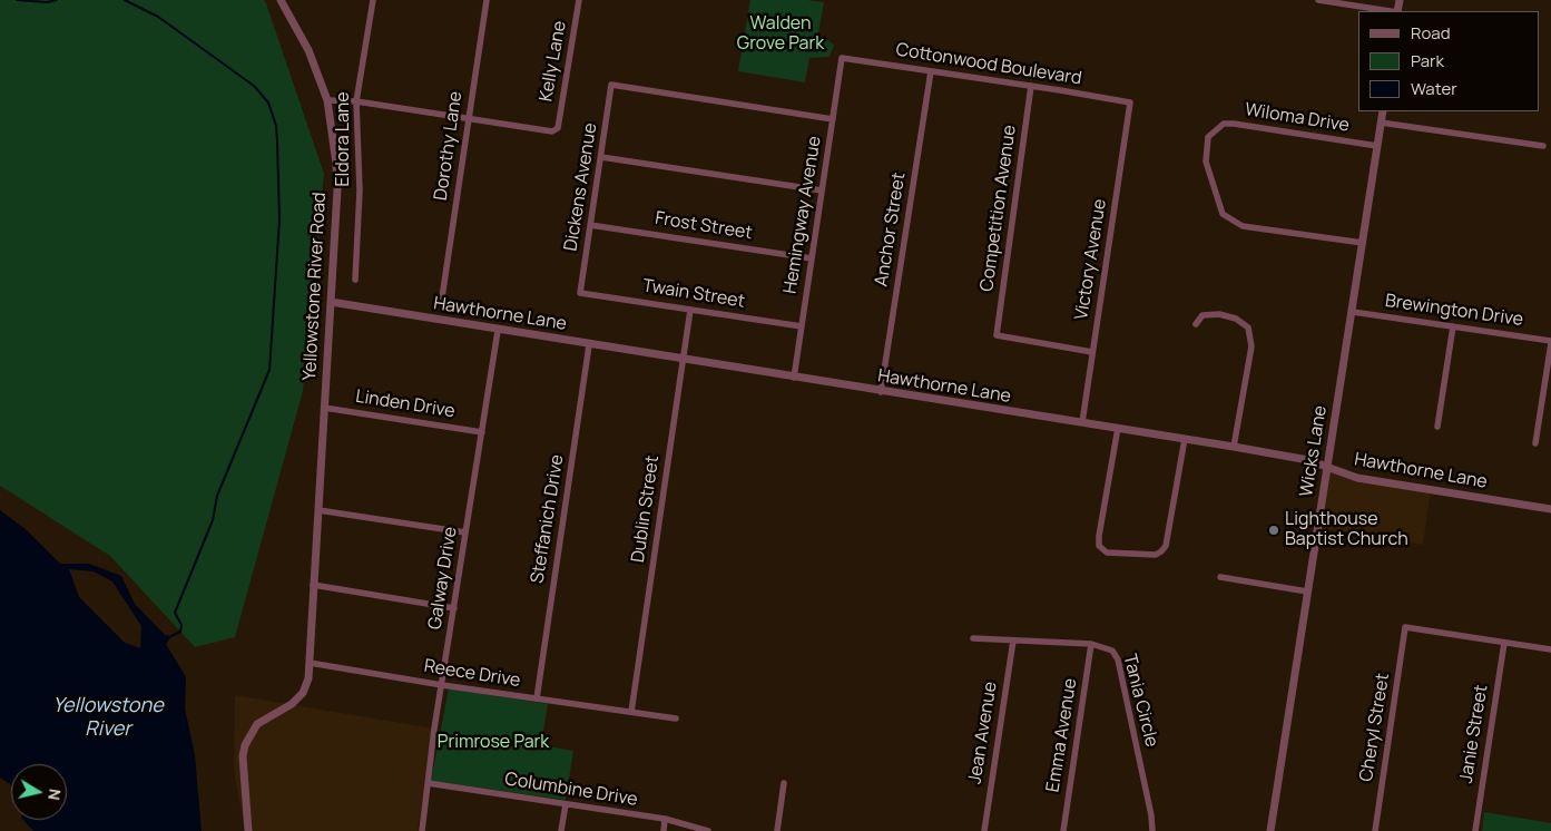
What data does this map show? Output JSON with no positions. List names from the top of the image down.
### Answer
{
  "streets": {
    "street": [
      "Kelly Lane",
      "Cottonwood Boulevard",
      "Wiloma Drive",
      "Eldora Lane",
      "Dorothy Lane",
      "Dickens Avenue",
      "Competition Avenue",
      "Hemingway Avenue",
      "Frost Street",
      "Anchor Street",
      "Victory Avenue",
      "Yellowstone River Road",
      "Twain Street",
      "Brewington Drive",
      "Hawthorne Lane",
      "Linden Drive",
      "Wicks Lane",
      "Dublin Street",
      "Steffanich Drive",
      "Galway Drive",
      "Reece Drive",
      "Tania Circle",
      "Cheryl Street",
      "Jean Avenue",
      "Janie Street",
      "Emma Avenue",
      "Columbine Drive"
    ]
  },
  "crossings": [
    ["Kelly Lane", "Dorothy Lane"],
    ["Cottonwood Boulevard", "Competition Avenue"],
    ["Cottonwood Boulevard", "Hemingway Avenue"],
    ["Cottonwood Boulevard", "Anchor Street"],
    ["Cottonwood Boulevard", "Victory Avenue"],
    ["Wiloma Drive", "Wicks Lane"],
    ["Dickens Avenue", "Hemingway Avenue"],
    ["Dickens Avenue", "Frost Street"],
    ["Dickens Avenue", "Twain Street"],
    ["Competition Avenue", "Victory Avenue"],
    ["Hemingway Avenue", "Frost Street"],
    ["Hemingway Avenue", "Twain Street"],
    ["Hemingway Avenue", "Hawthorne Lane"],
    ["Anchor Street", "Hawthorne Lane"],
    ["Victory Avenue", "Hawthorne Lane"],
    ["Yellowstone River Road", "Hawthorne Lane"],
    ["Yellowstone River Road", "Linden Drive"],
    ["Yellowstone River Road", "Reece Drive"],
    ["Twain Street", "Dublin Street"],
    ["Brewington Drive", "Wicks Lane"],
    ["Hawthorne Lane", "Wicks Lane"],
    ["Hawthorne Lane", "Dublin Street"],
    ["Hawthorne Lane", "Steffanich Drive"],
    ["Hawthorne Lane", "Galway Drive"],
    ["Linden Drive", "Galway Drive"],
    ["Dublin Street", "Reece Drive"],
    ["Steffanich Drive", "Reece Drive"],
    ["Galway Drive", "Reece Drive"],
    ["Galway Drive", "Columbine Drive"],
    ["Tania Circle", "Jean Avenue"],
    ["Tania Circle", "Emma Avenue"],
    ["Cheryl Street", "Janie Street"]
  ],
  "water": ["Yellowstone River"],
  "parks": ["Walden Grove Park", "Primrose Park"],
  "places": ["Lighthouse Baptist Church"],
  "legend": ["Road", "Park", "Water"],
  "north": "right"
}
